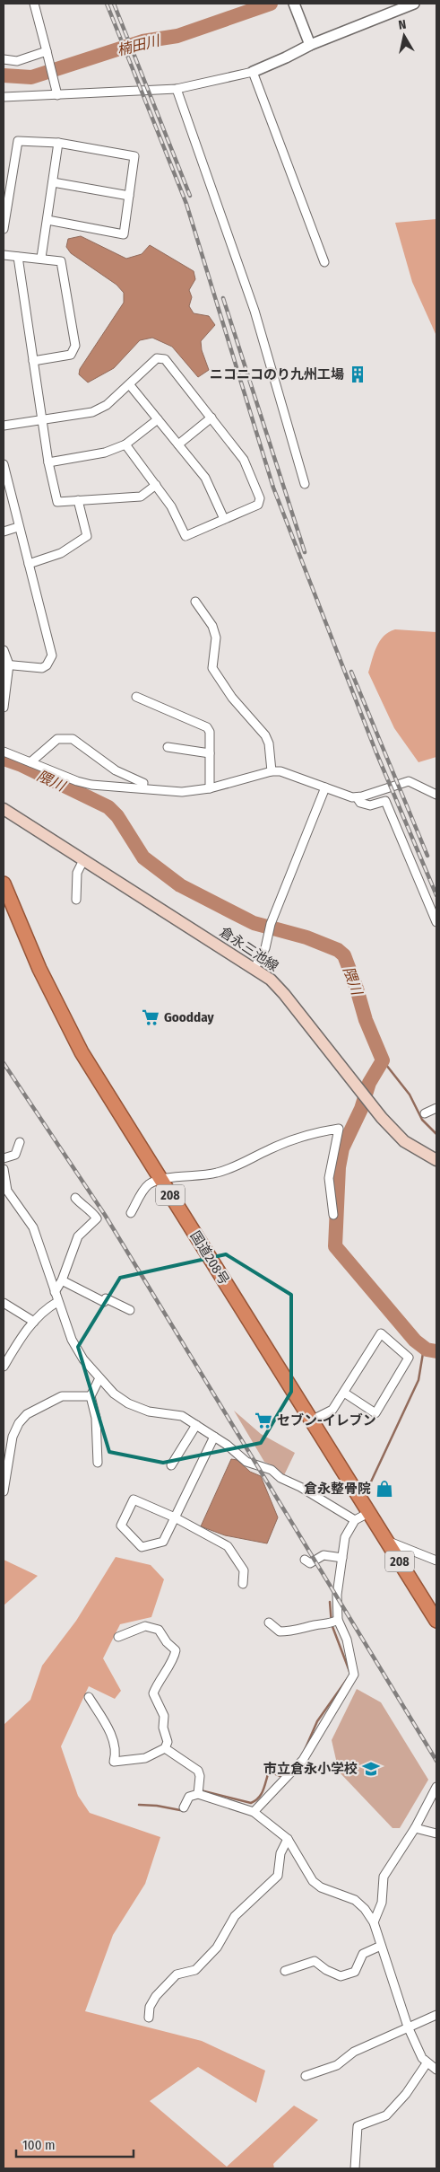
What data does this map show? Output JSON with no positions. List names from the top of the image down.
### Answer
{
  "streets": {
    "highway": ["208", "国道208号"],
    "main road": ["倉永三池線"]
  },
  "water": ["楠田川", "隈川"],
  "places": {
    "building": ["ニコニコのり九州工場"],
    "supermarket": ["Goodday", "セブン-イレブン"],
    "shop": ["倉永整骨院"],
    "school or university": ["市立倉永小学校"]
  },
  "scale_bar": "100 m",
  "north": "top"
}
